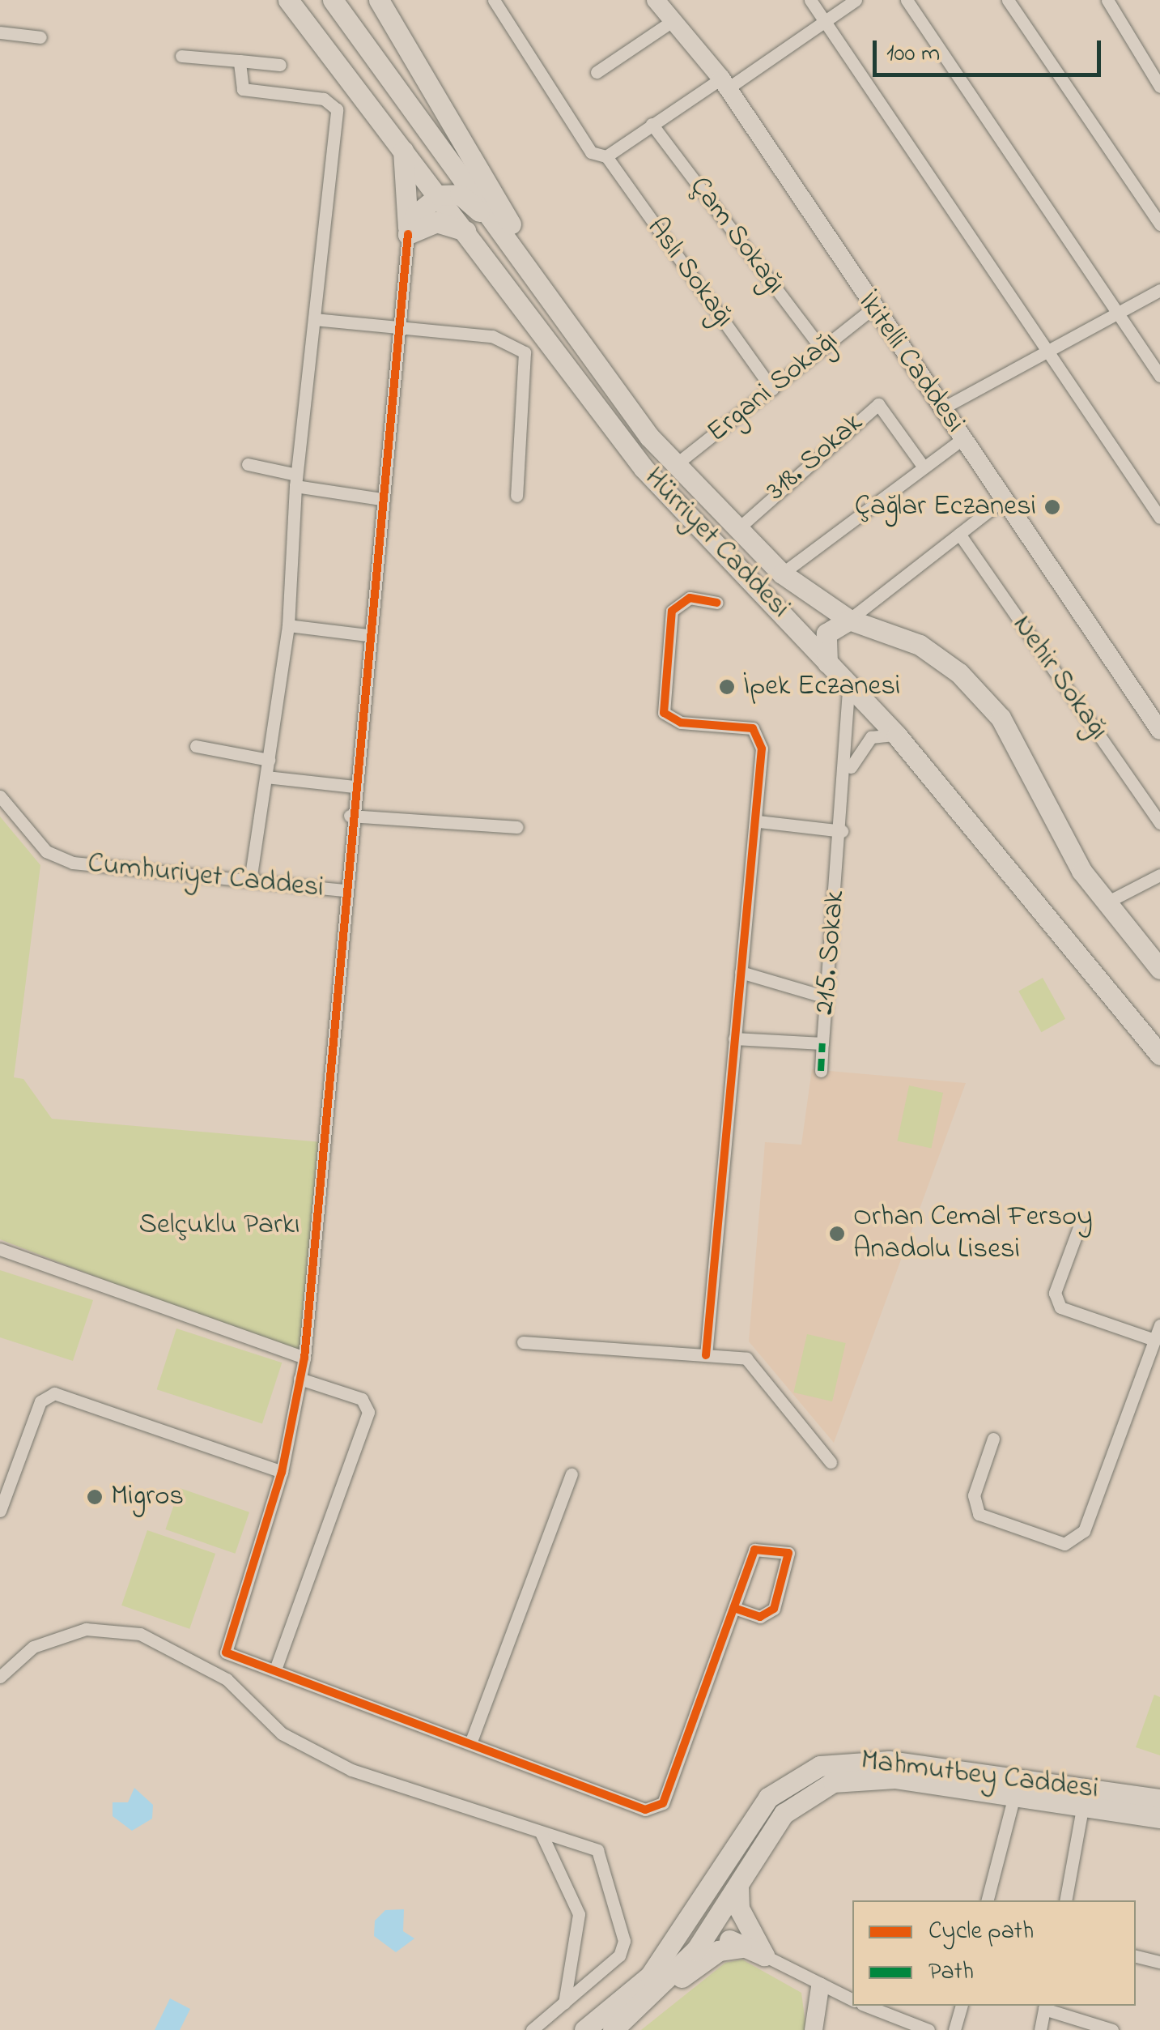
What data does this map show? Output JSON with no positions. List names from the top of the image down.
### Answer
{
  "streets": {
    "main road": ["İkitelli Caddesi", "Hürriyet Caddesi", "Mahmutbey Caddesi"],
    "street": [
      "Çam Sokağı",
      "Aslı Sokağı",
      "Ergani Sokağı",
      "318. Sokak",
      "Nehir Sokağı",
      "Cumhuriyet Caddesi",
      "215. Sokak"
    ]
  },
  "crossings": [
    ["Çam Sokağı", "Ergani Sokağı"],
    ["Aslı Sokağı", "Ergani Sokağı"],
    ["İkitelli Caddesi", "Ergani Sokağı"],
    ["Ergani Sokağı", "Hürriyet Caddesi"],
    ["318. Sokak", "Hürriyet Caddesi"],
    ["Hürriyet Caddesi", "215. Sokak"]
  ],
  "parks": ["Selçuklu Parkı"],
  "places": [
    "Çağlar Eczanesi",
    "İpek Eczanesi",
    "Orhan Cemal Fersoy Anadolu Lisesi",
    "Migros"
  ],
  "legend": ["Cycle path", "Path"],
  "scale_bar": "100 m"
}
